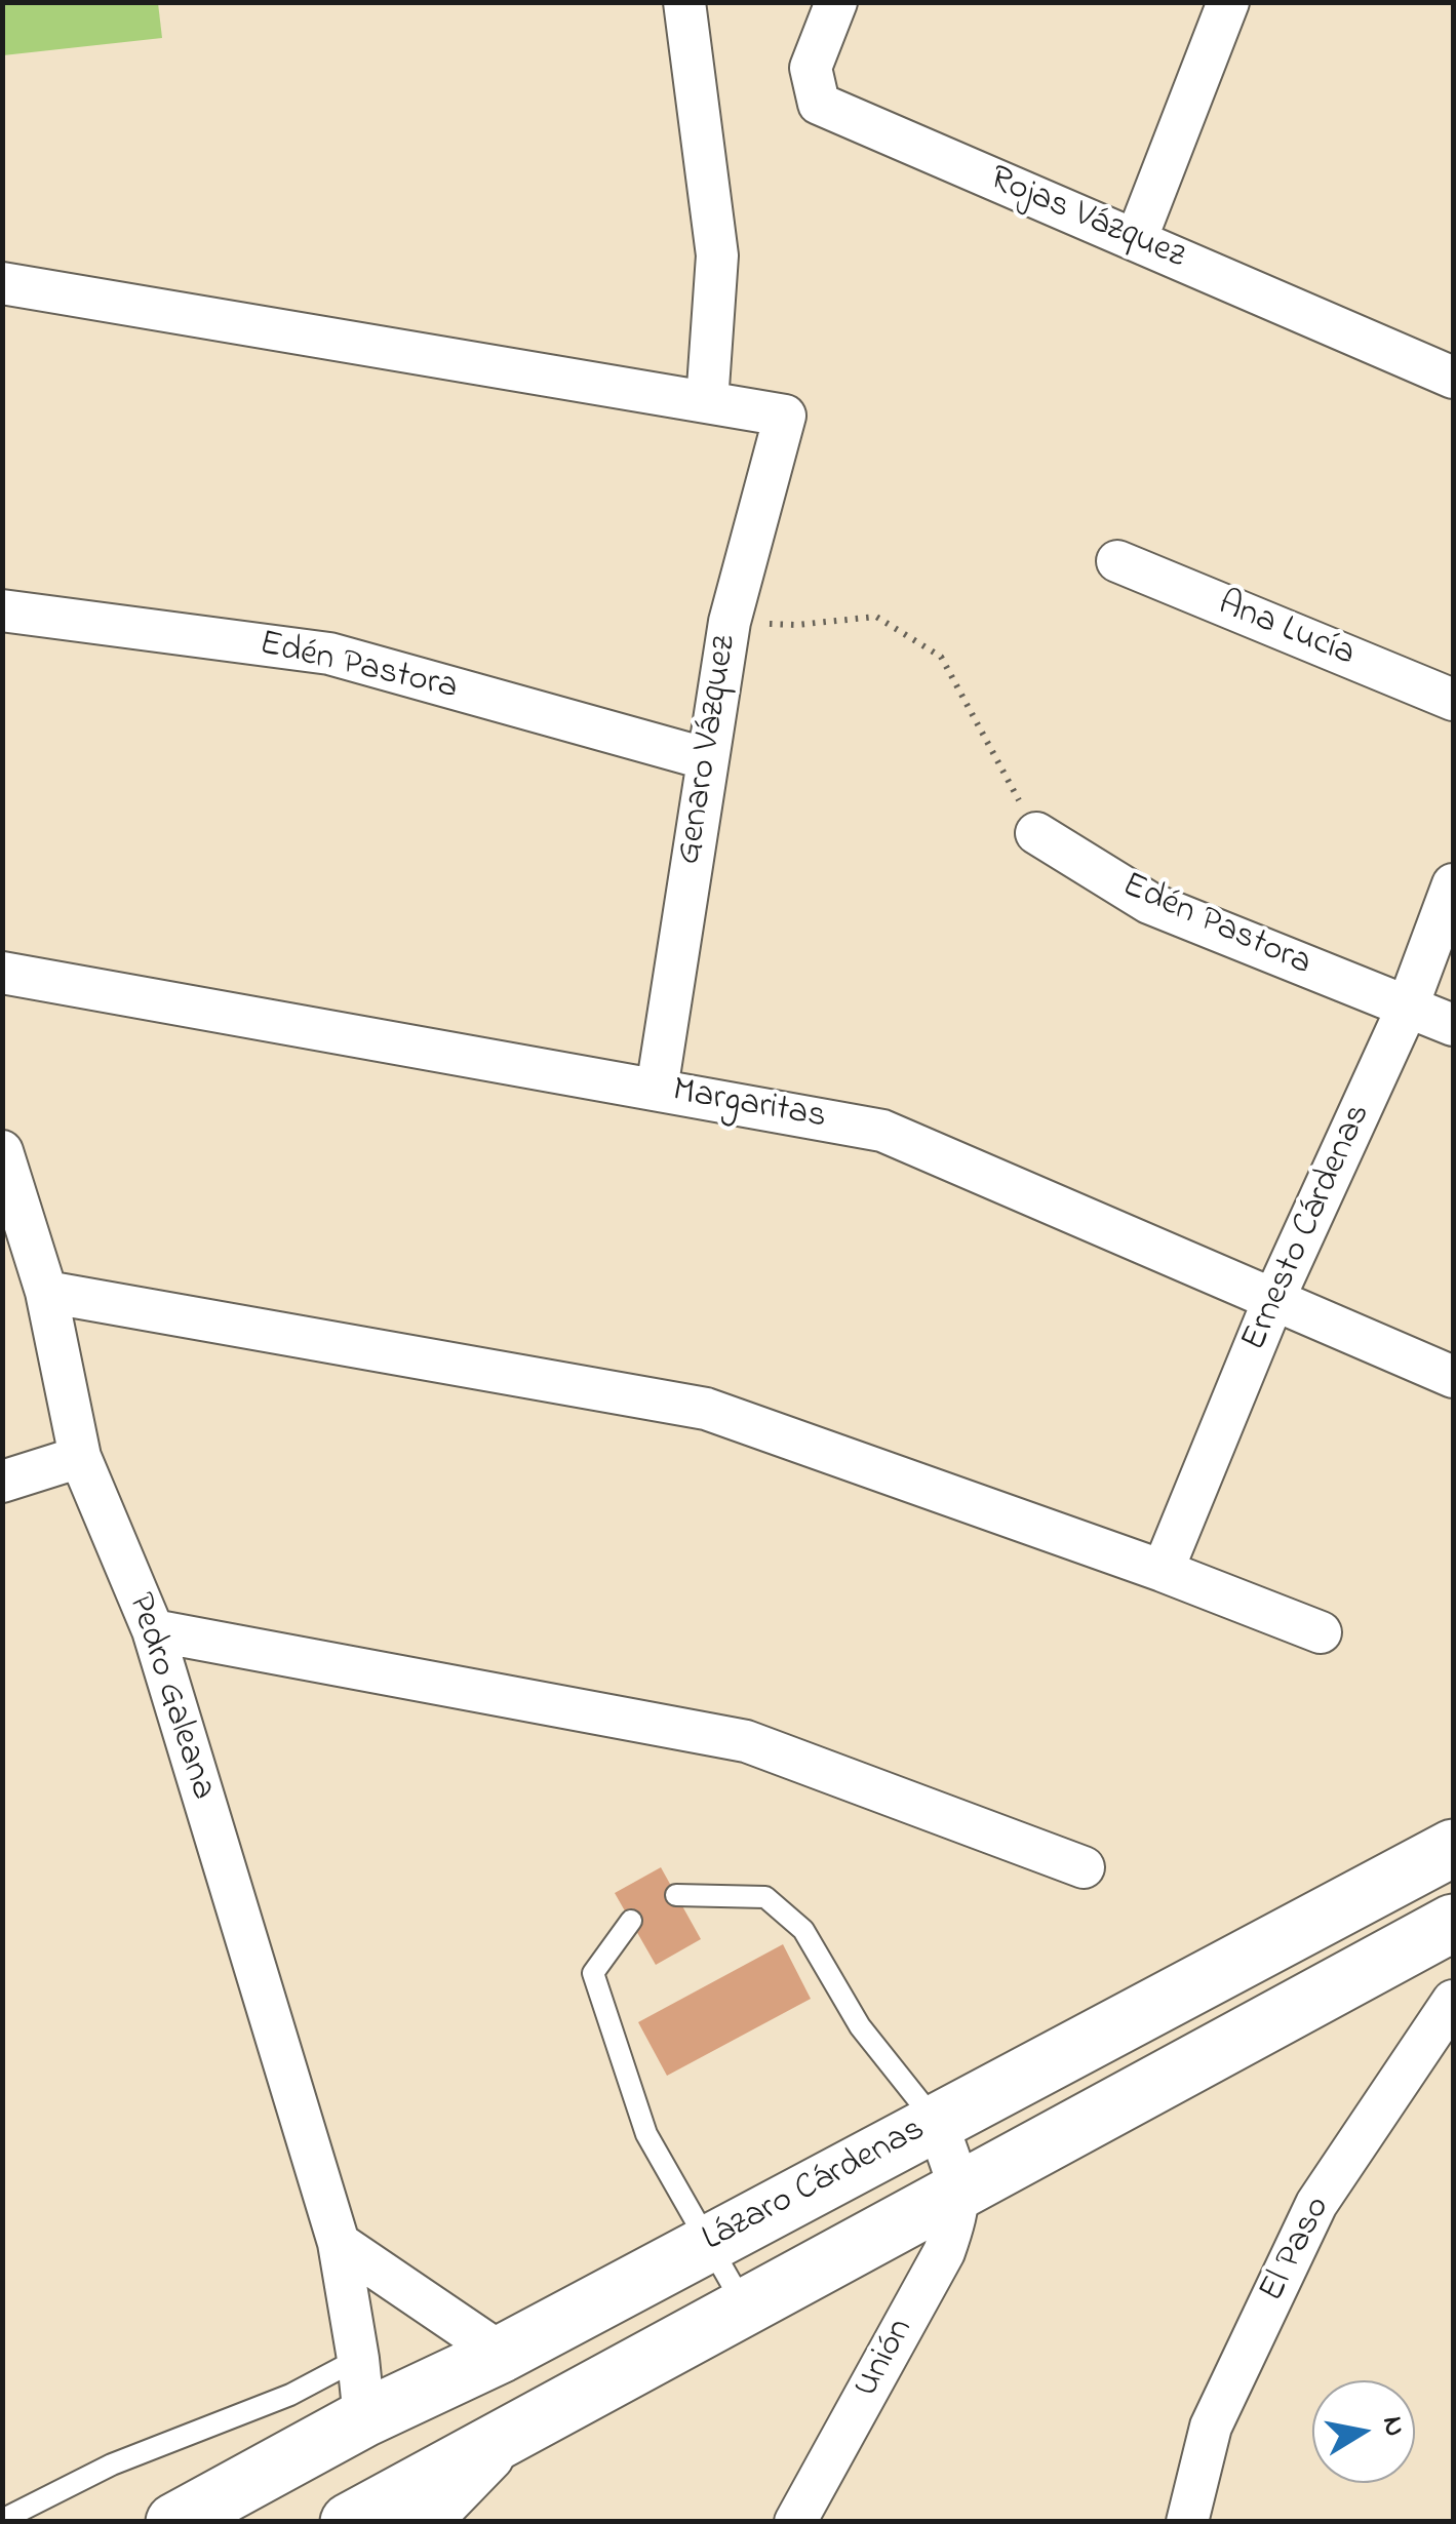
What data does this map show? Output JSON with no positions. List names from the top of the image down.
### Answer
{
  "streets": {
    "street": [
      "Rojas Vázquez",
      "Ana Lucía",
      "Edén Pastora",
      "Genaro Vázquez",
      "Margaritas",
      "Ernesto Cárdenas",
      "Pedro Galeana",
      "Lázaro Cárdenas",
      "El Paso",
      "Unión"
    ]
  },
  "crossings": [
    ["Edén Pastora", "Genaro Vázquez"],
    ["Edén Pastora", "Ernesto Cárdenas"],
    ["Genaro Vázquez", "Margaritas"],
    ["Margaritas", "Ernesto Cárdenas"],
    ["Pedro Galeana", "Lázaro Cárdenas"],
    ["Lázaro Cárdenas", "Unión"]
  ],
  "north": "right"
}
